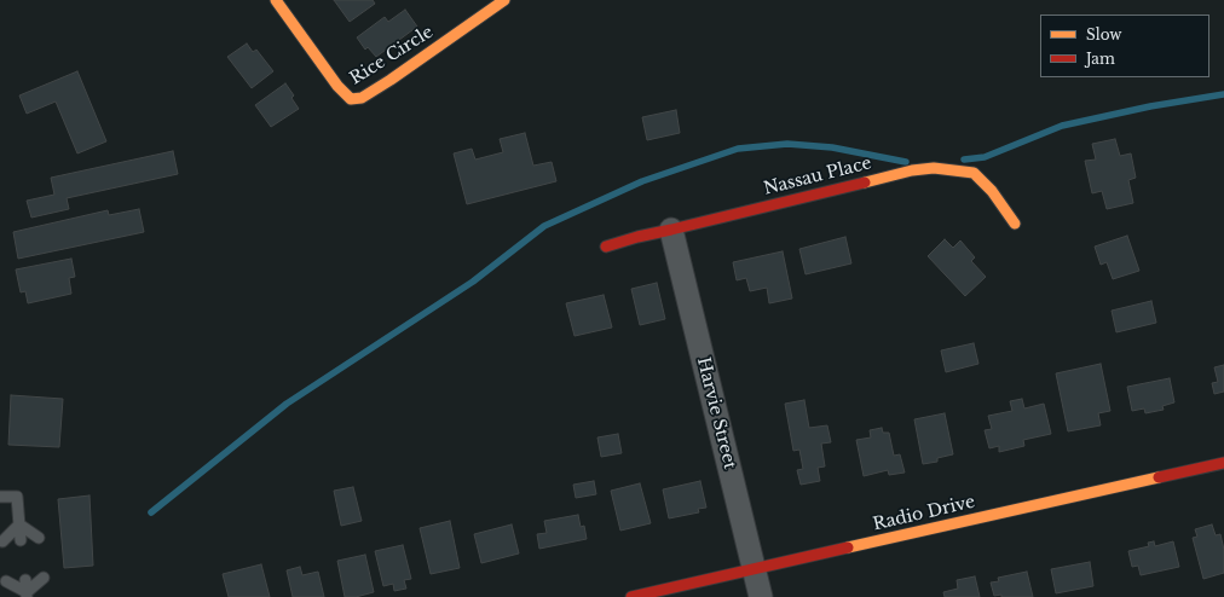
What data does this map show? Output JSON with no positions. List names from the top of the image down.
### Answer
{
  "streets": {
    "street": [
      "Rice Circle",
      "Nassau Place",
      "Harvie Street",
      "Radio Drive"
    ]
  },
  "crossings": [
    ["Nassau Place", "Harvie Street"],
    ["Harvie Street", "Radio Drive"]
  ],
  "legend": ["Slow", "Jam"]
}
